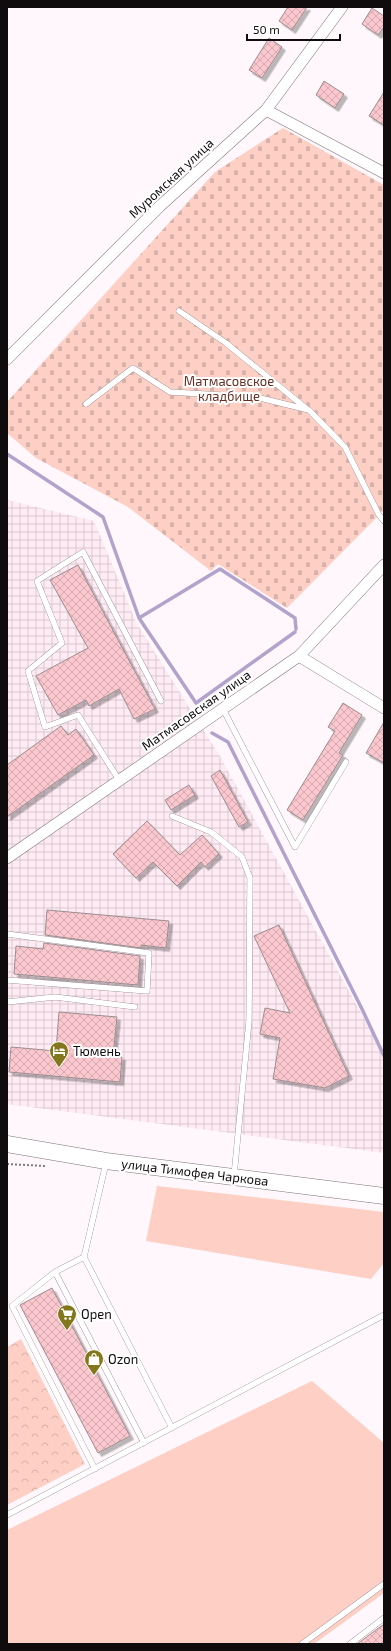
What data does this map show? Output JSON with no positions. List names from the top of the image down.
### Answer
{
  "streets": {
    "main road": ["улица Тимофея Чаркова"],
    "street": ["Муромская улица", "Матмасовская улица"]
  },
  "parks": ["Матмасовское кладбище"],
  "places": {
    "hotel": ["Тюмень"],
    "supermarket": ["Open"],
    "shop": ["Ozon"]
  },
  "scale_bar": "50 m"
}
